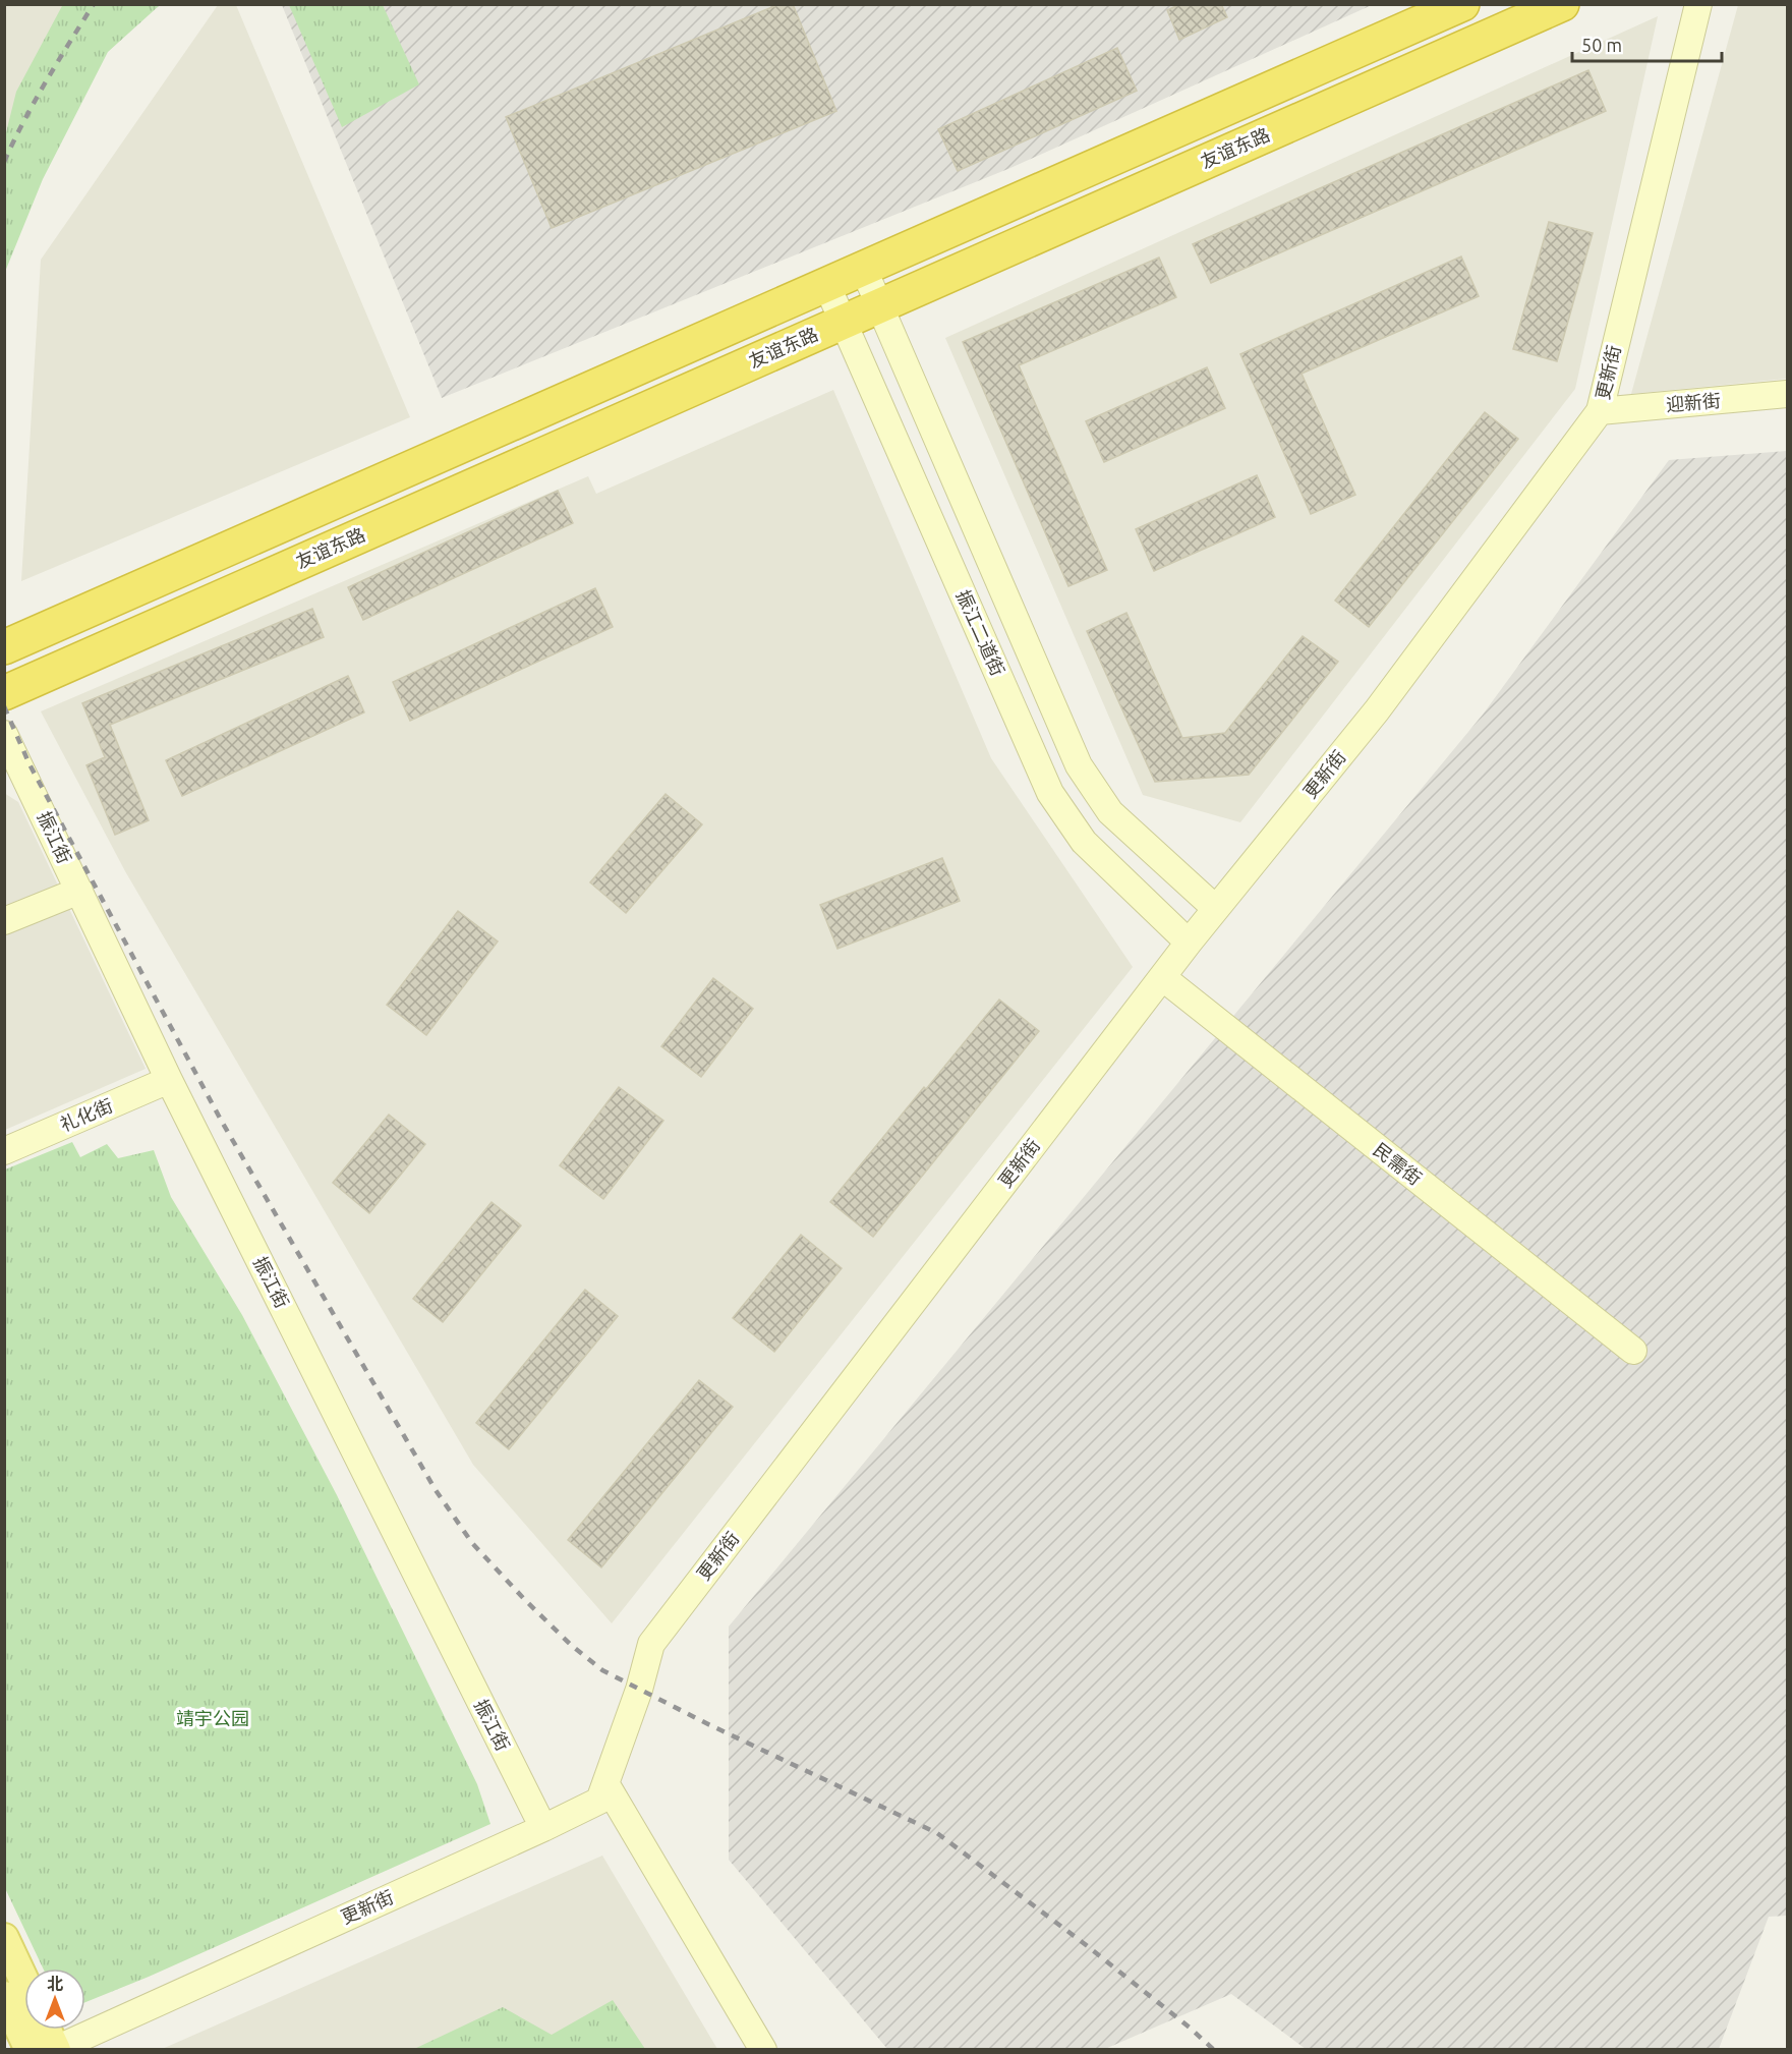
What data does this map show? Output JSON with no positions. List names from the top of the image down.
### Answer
{
  "streets": {
    "highway": ["友谊东路"],
    "street": [
      "更新街",
      "迎新街",
      "振江二道街",
      "振江街",
      "礼化街",
      "民需街"
    ]
  },
  "crossings": [
    ["友谊东路", "振江二道街"],
    ["更新街", "迎新街"],
    ["更新街", "振江二道街"],
    ["更新街", "振江街"],
    ["更新街", "民需街"],
    ["振江街", "礼化街"]
  ],
  "parks": ["靖宇公园"],
  "scale_bar": "50 m",
  "north": "top"
}
